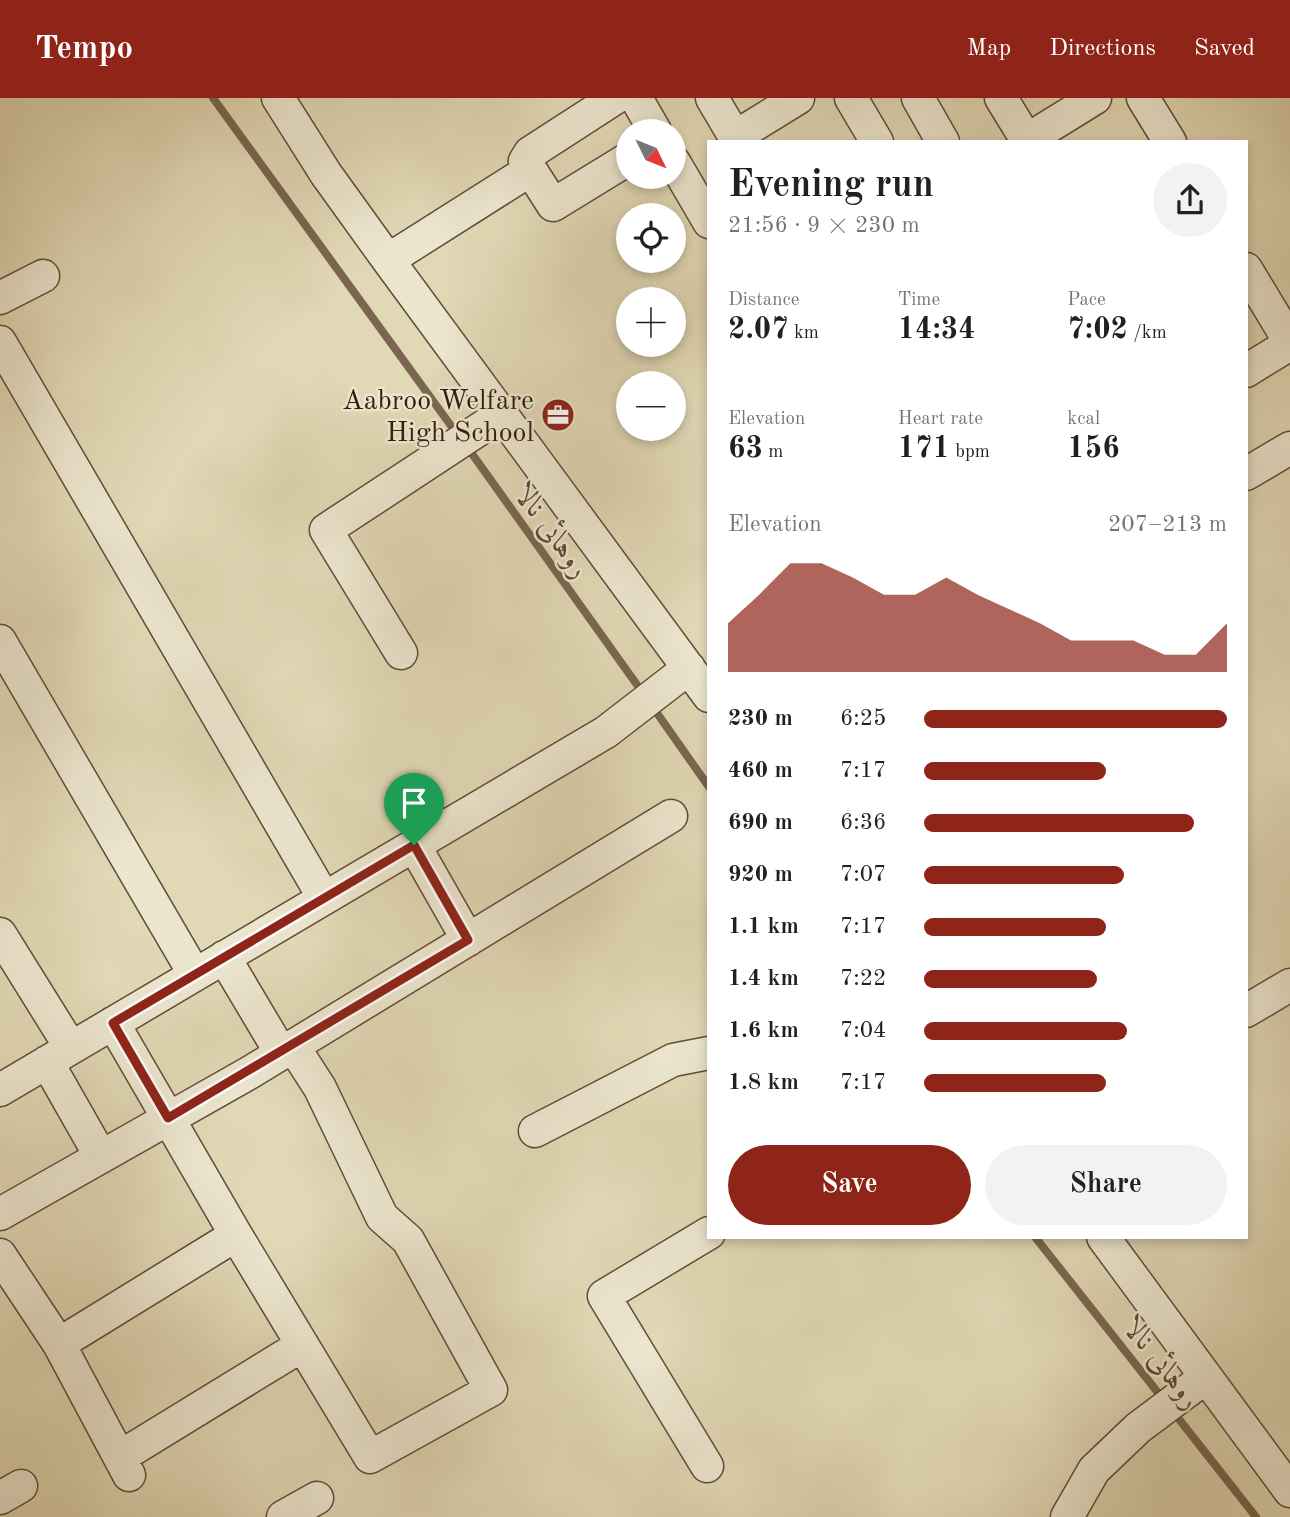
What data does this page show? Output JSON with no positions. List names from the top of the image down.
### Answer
{
  "water": ["روہائی نالا"],
  "places": {
    "office": ["Aabroo Welfare High School"]
  },
  "north": "bottom right",
  "page": {
    "header": "Tempo",
    "nav": ["Map", "Directions", "Saved"],
    "map_buttons": ["+", "−"],
    "heading": ["Evening run", "21:56 · 9 × 230 m"],
    "stats": [
      ["Distance", "2.07 km"],
      ["Time", "14:34"],
      ["Pace", "7:02 /km"],
      ["Elevation", "63 m"],
      ["Heart rate", "171 bpm"],
      ["kcal", "156"]
    ],
    "chart": ["Elevation", "207–213 m"],
    "list": [
      {
        "name": "230 m",
        "note": "6:25"
      },
      {
        "name": "460 m",
        "note": "7:17"
      },
      {
        "name": "690 m",
        "note": "6:36"
      },
      {
        "name": "920 m",
        "note": "7:07"
      },
      {
        "name": "1.1 km",
        "note": "7:17"
      },
      {
        "name": "1.4 km",
        "note": "7:22"
      },
      {
        "name": "1.6 km",
        "note": "7:04"
      },
      {
        "name": "1.8 km",
        "note": "7:17"
      }
    ],
    "buttons": ["Save", "Share"]
  }
}
